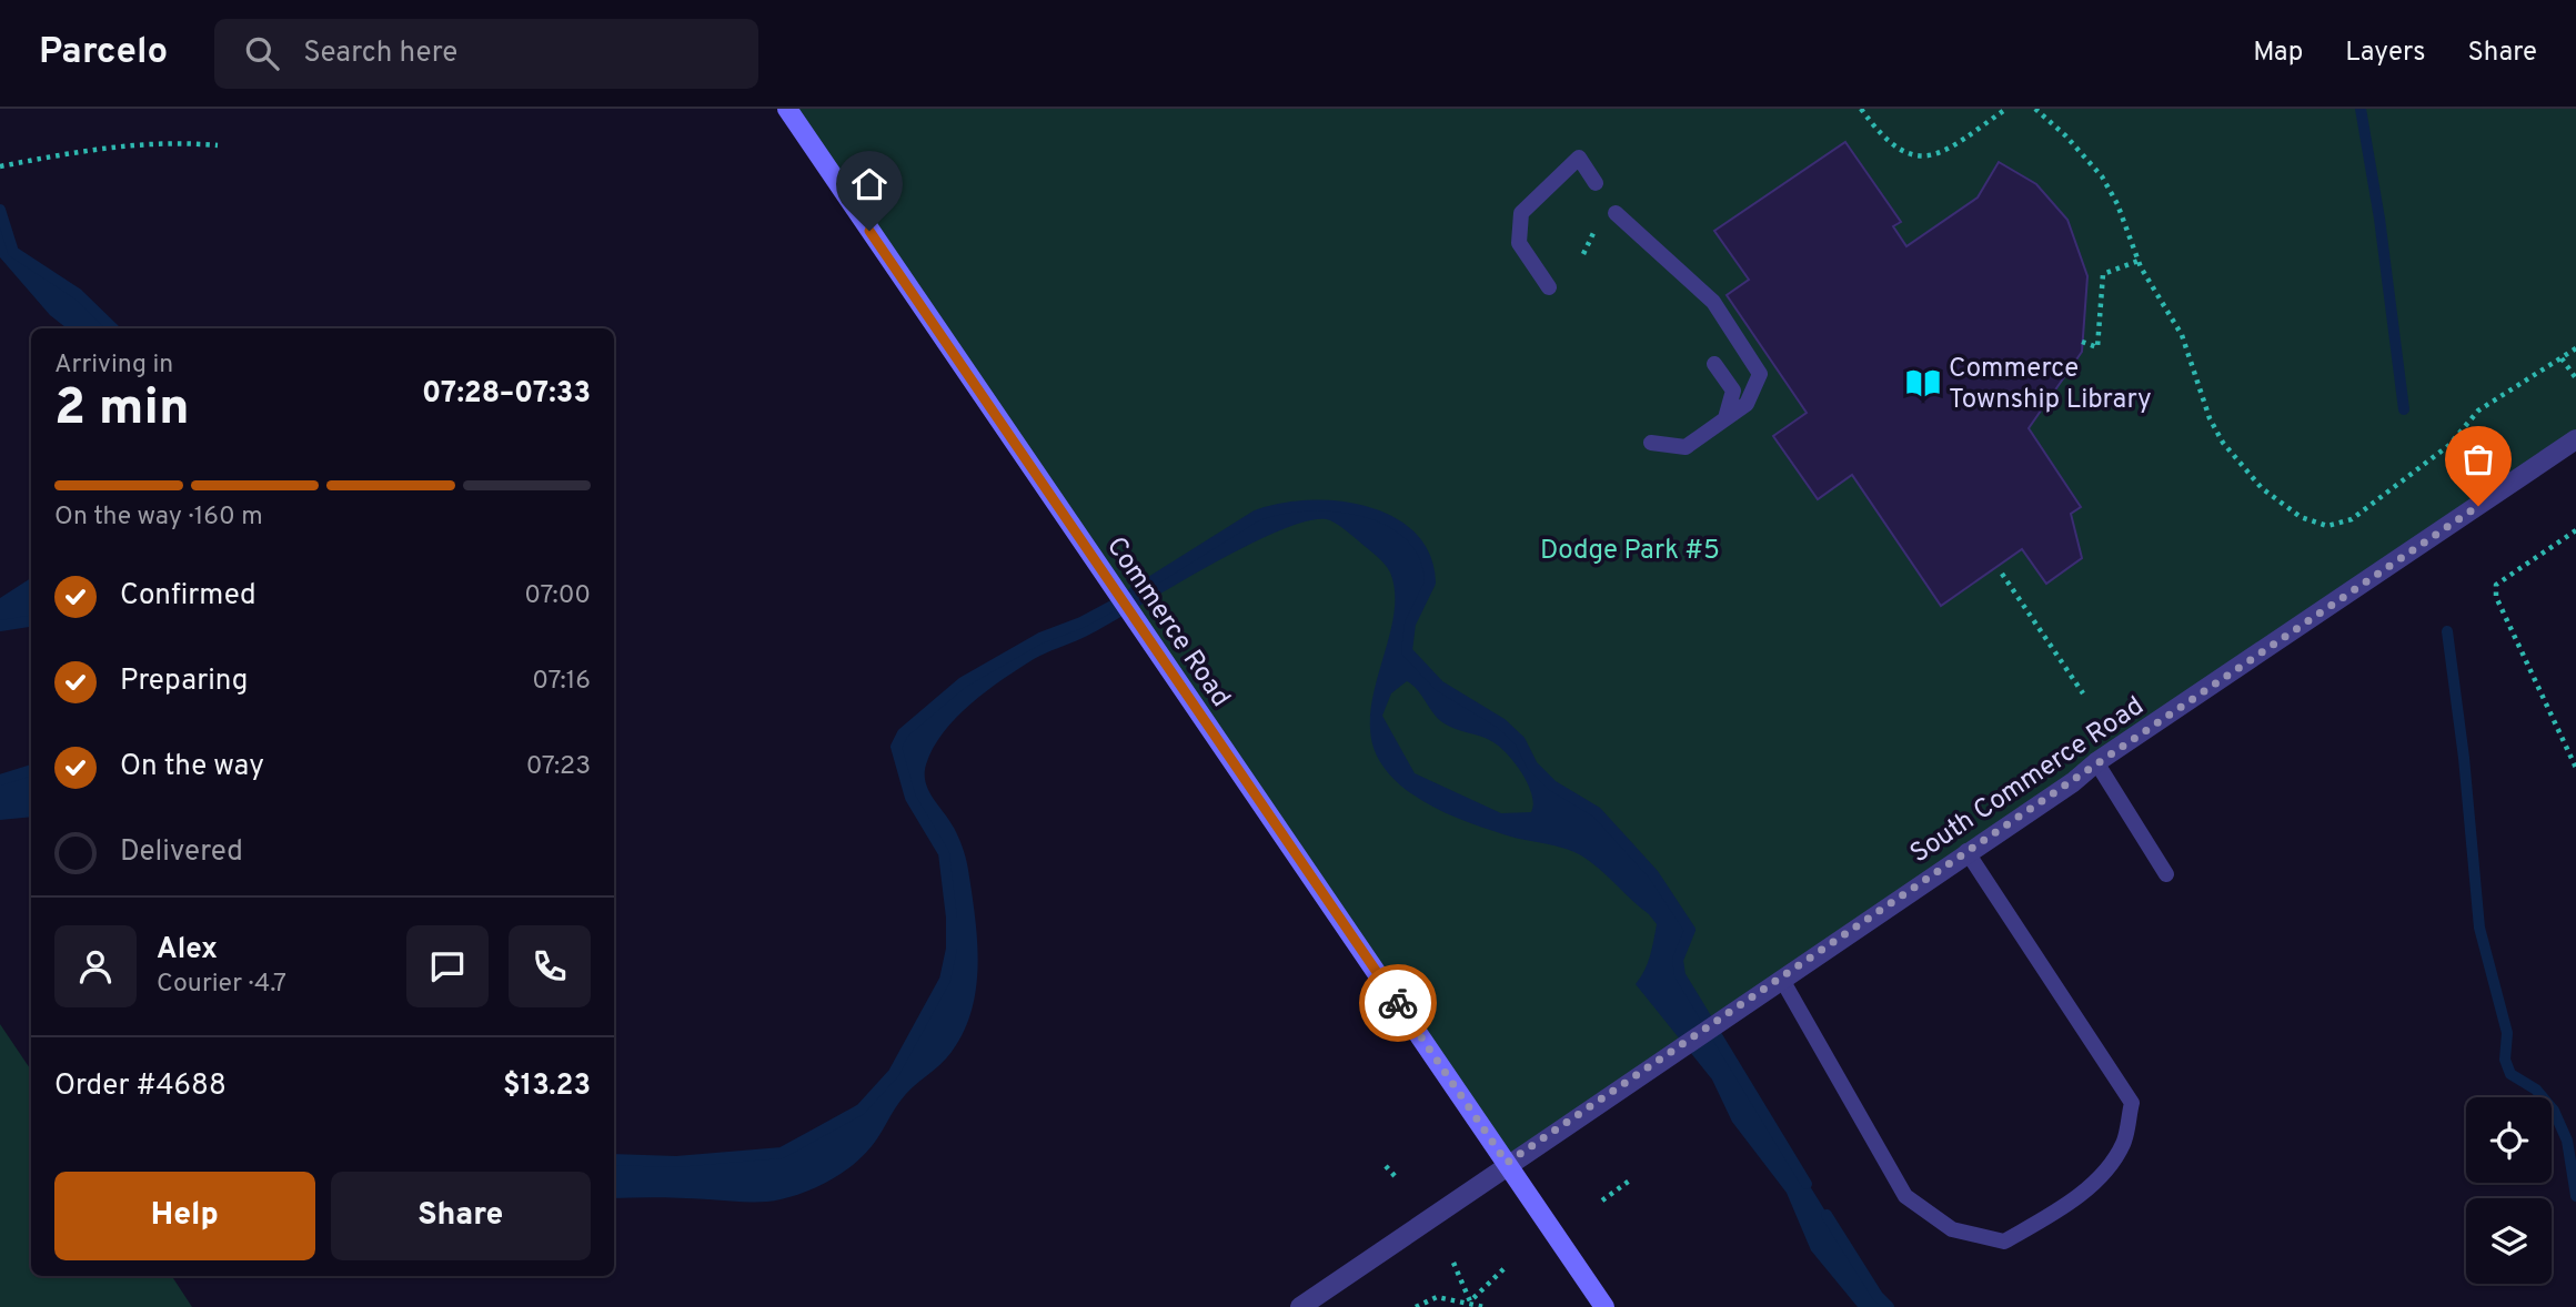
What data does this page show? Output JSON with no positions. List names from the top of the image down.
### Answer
{
  "streets": {
    "main road": ["Commerce Road"],
    "street": ["South Commerce Road"]
  },
  "crossings": [
    ["Commerce Road", "South Commerce Road"]
  ],
  "parks": ["Dodge Park #5"],
  "places": {
    "library": ["Commerce Township Library"]
  },
  "page": {
    "header": "Parcelo",
    "search": "Search here",
    "nav": ["Map", "Layers", "Share"],
    "heading": ["2 min", "Arriving in", "07:28–07:33"],
    "panel": [
      "Alex",
      "Courier · 4.7",
      "Order #4688",
      "$13.23"
    ],
    "bar": "On the way · 160 m",
    "list": [
      ["Confirmed", "07:00"],
      ["Preparing", "07:16"],
      ["On the way", "07:23"],
      "Delivered"
    ],
    "buttons": ["Help", "Share"]
  }
}
